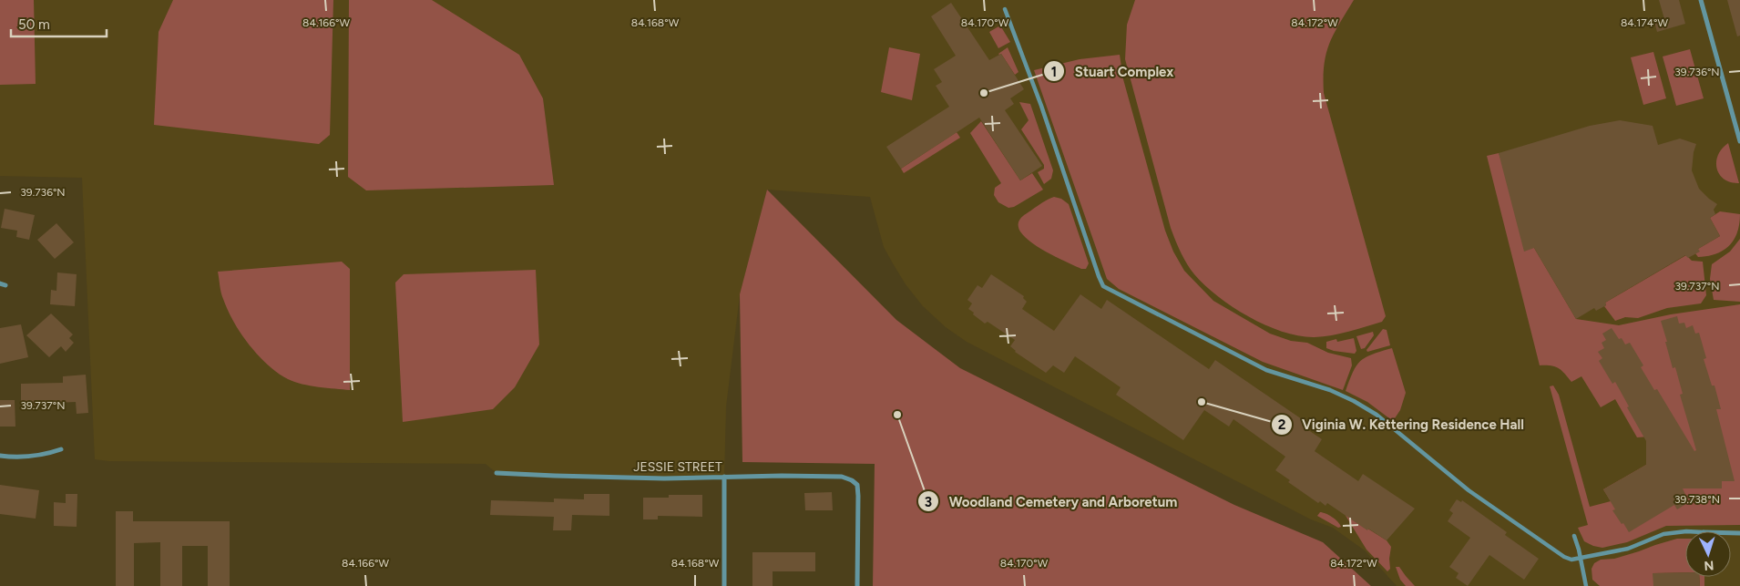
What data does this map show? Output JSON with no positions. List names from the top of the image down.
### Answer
{
  "streets": {
    "street": ["JESSIE STREET"]
  },
  "places": ["Stuart Complex", "Viginia W. Kettering Residence Hall", "Woodland Cemetery and Arboretum"],
  "scale_bar": "50 m",
  "north": "bottom",
  "coordinates": [
    "84.166°W",
    "84.168°W",
    "84.170°W",
    "84.172°W",
    "84.174°W",
    "39.736°N",
    "39.737°N",
    "39.738°N"
  ]
}
